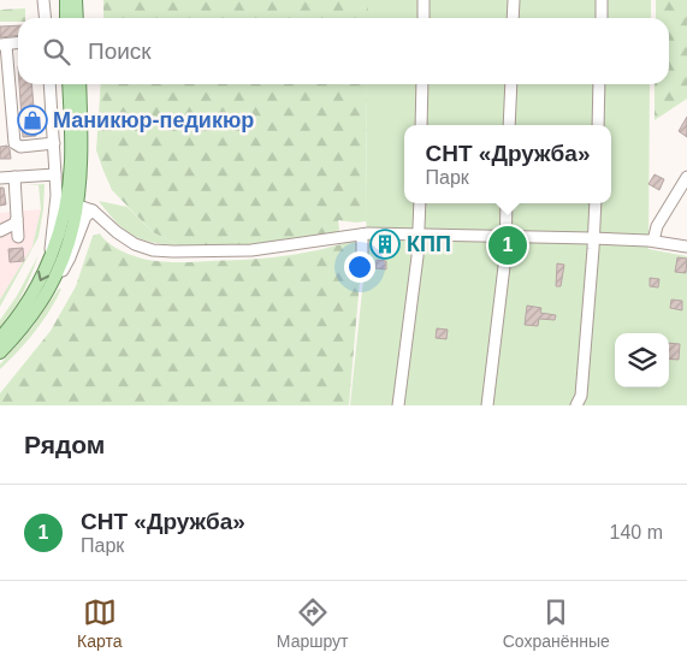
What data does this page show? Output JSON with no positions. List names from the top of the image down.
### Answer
{
  "places": {
    "shop": ["Маникюр-педикюр"],
    "building": ["КПП"]
  },
  "page": {
    "search": "Поиск",
    "popup": ["СНТ «Дружба»", "Парк"],
    "pins": "1",
    "heading": "Рядом",
    "list": [
      {
        "mark": "1",
        "name": "СНТ «Дружба»",
        "note": "Парк",
        "value": "140 m"
      }
    ],
    "nav": ["Карта", "Маршрут", "Сохранённые"]
  }
}
